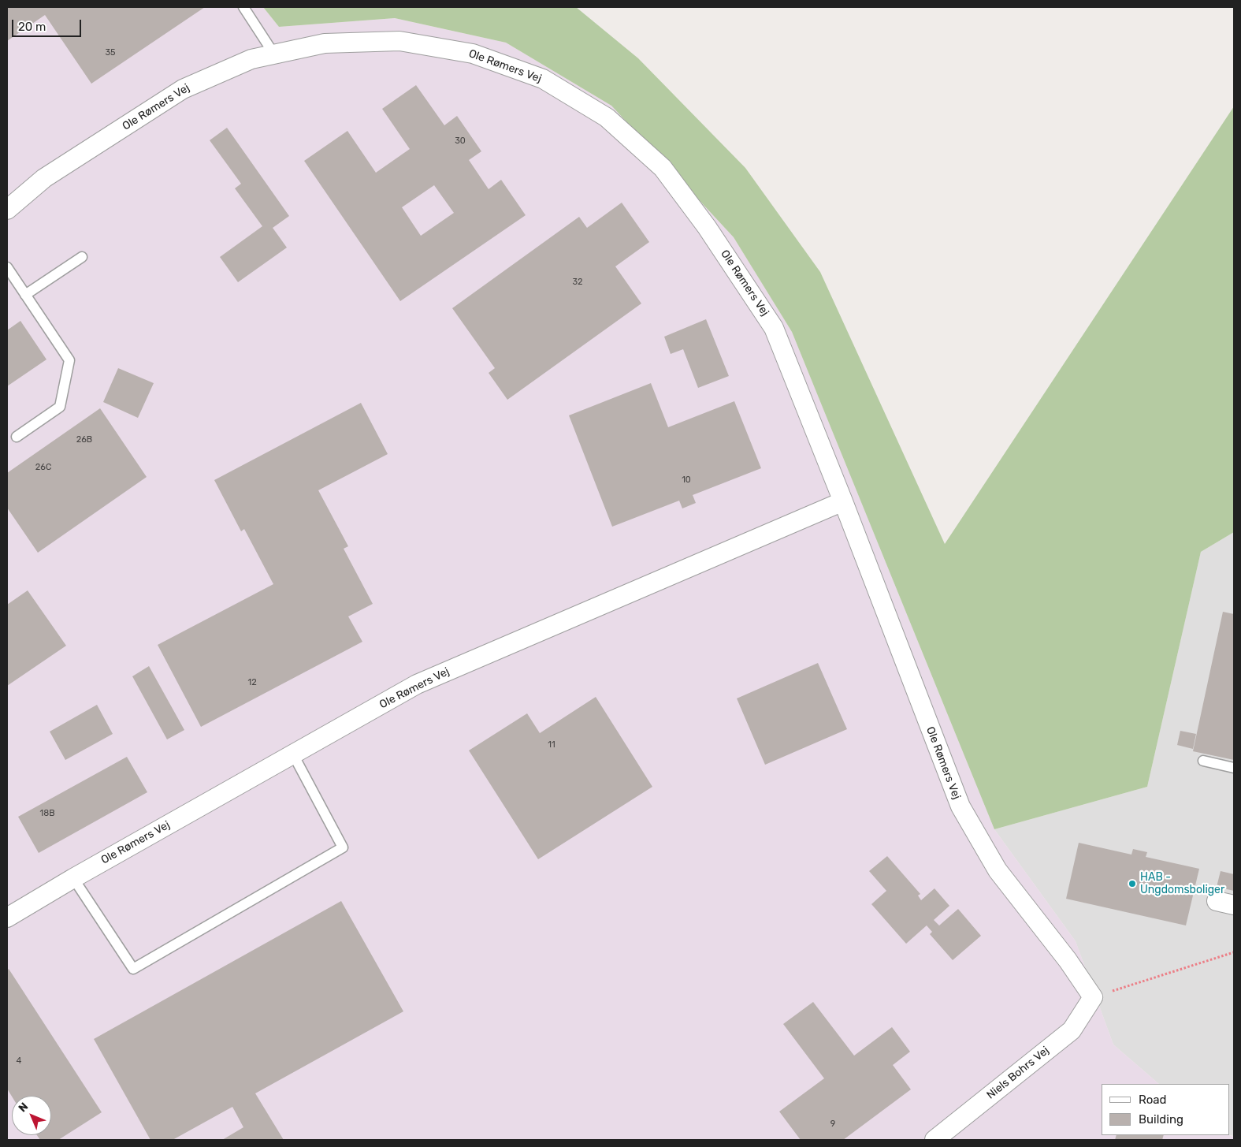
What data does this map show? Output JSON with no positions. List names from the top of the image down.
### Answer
{
  "streets": {
    "street": ["Ole Rømers Vej", "Niels Bohrs Vej"]
  },
  "crossings": [
    ["Ole Rømers Vej", "Niels Bohrs Vej"]
  ],
  "places": ["HAB - Ungdomsboliger"],
  "house_numbers": [
    "35",
    "30",
    "32",
    "26B",
    "26C",
    "10",
    "12",
    "11",
    "18B",
    "4",
    "9"
  ],
  "legend": ["Road", "Building"],
  "scale_bar": "20 m",
  "north": "top left"
}
